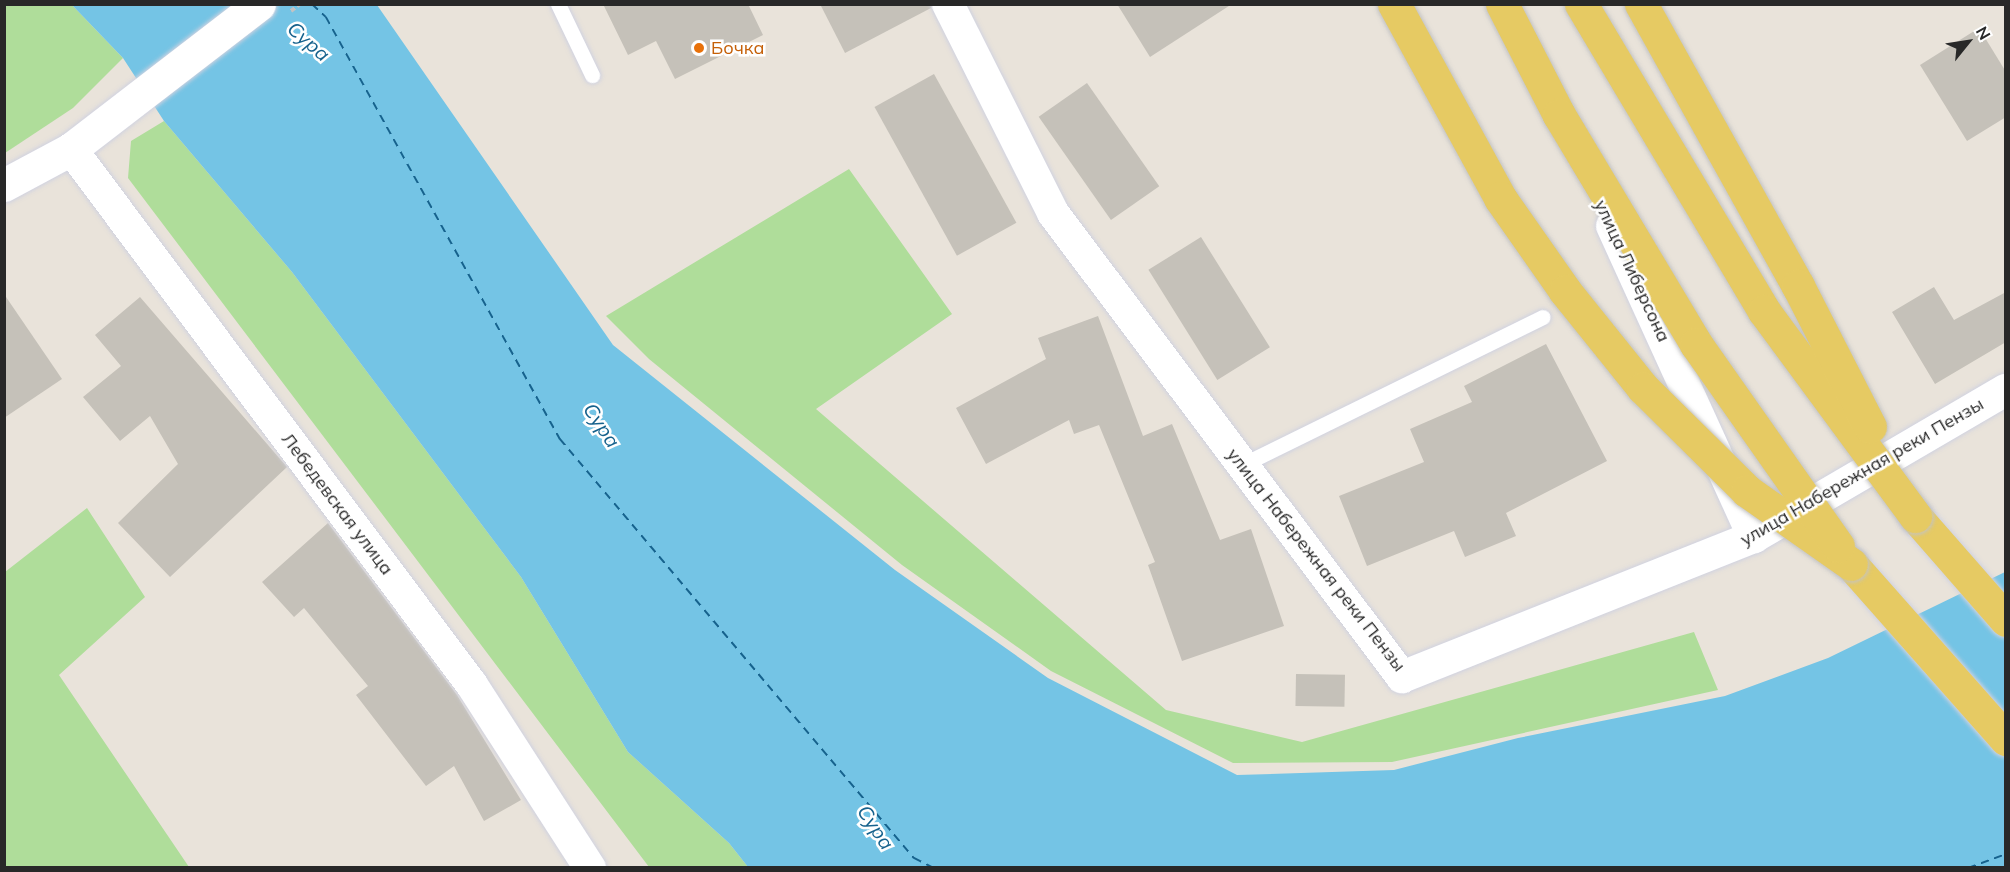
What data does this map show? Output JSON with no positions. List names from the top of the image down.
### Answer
{
  "streets": {
    "street": ["улица Либерсона", "улица Набережная реки Пензы", "Лебедевская улица"]
  },
  "crossings": [
    ["улица Либерсона", "улица Набережная реки Пензы"]
  ],
  "water": ["Сура"],
  "places": ["Бочка"],
  "north": "top right"
}
